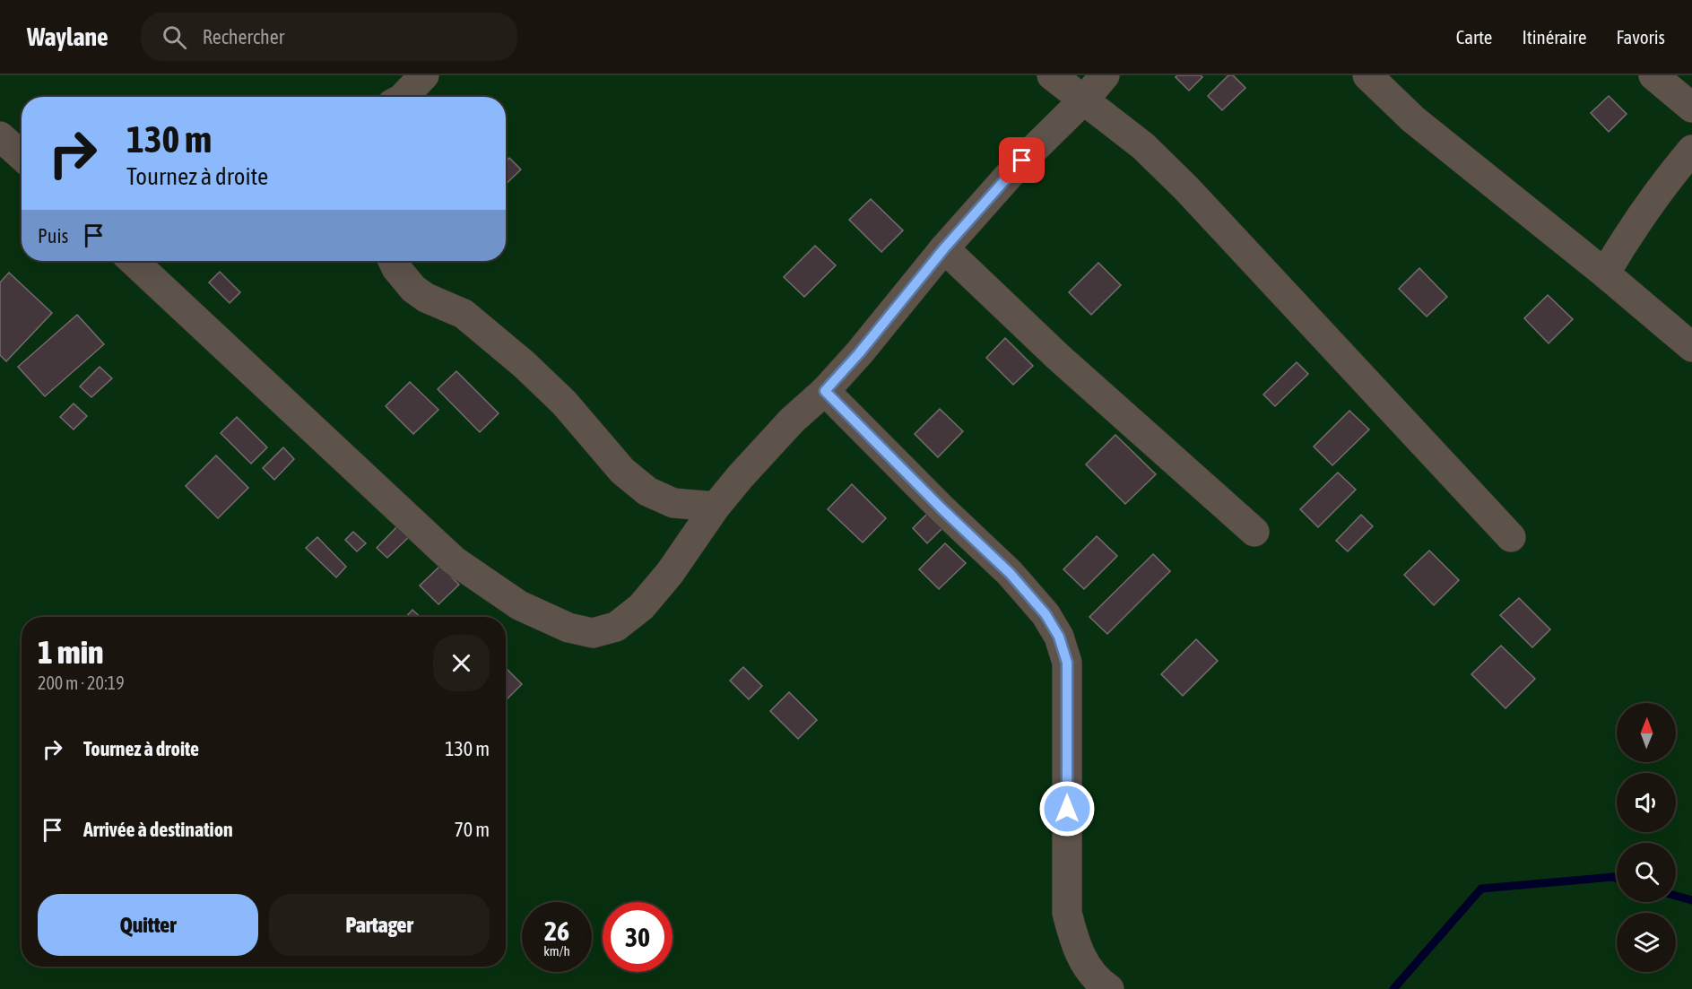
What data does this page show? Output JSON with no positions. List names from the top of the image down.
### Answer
{
  "north": "top",
  "page": {
    "header": "Waylane",
    "search": "Rechercher",
    "nav": ["Carte", "Itinéraire", "Favoris"],
    "turn": ["130 m", "Tournez à droite"],
    "then": "Puis",
    "heading": ["1 min", "200 m · 20:19"],
    "list": [
      {
        "name": "Tournez à droite",
        "value": "130 m"
      },
      {
        "name": "Arrivée à destination",
        "value": "70 m"
      }
    ],
    "buttons": ["Quitter", "Partager"],
    "speed": "26 km/h",
    "limit": "30"
  }
}
